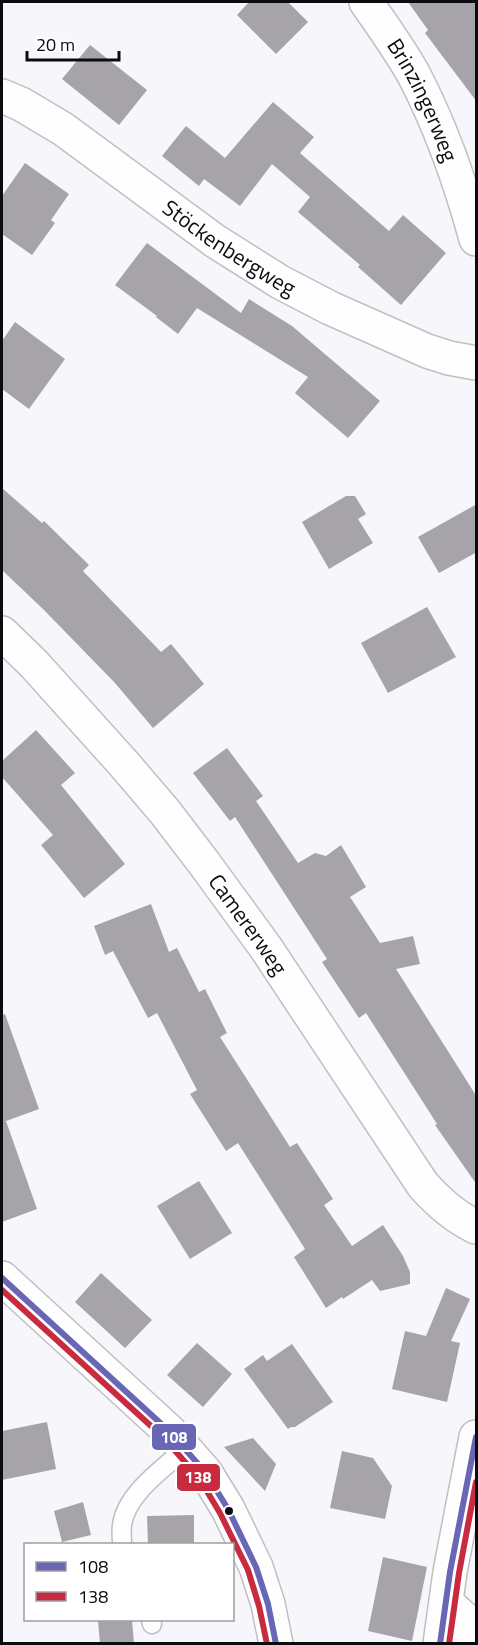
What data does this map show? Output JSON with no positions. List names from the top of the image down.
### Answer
{
  "streets": {
    "street": ["Brinzingerweg", "Stöckenbergweg", "Camererweg"]
  },
  "lines": ["transit line 108", "transit line 138"],
  "legend": ["108", "138"],
  "scale_bar": "20 m"
}
